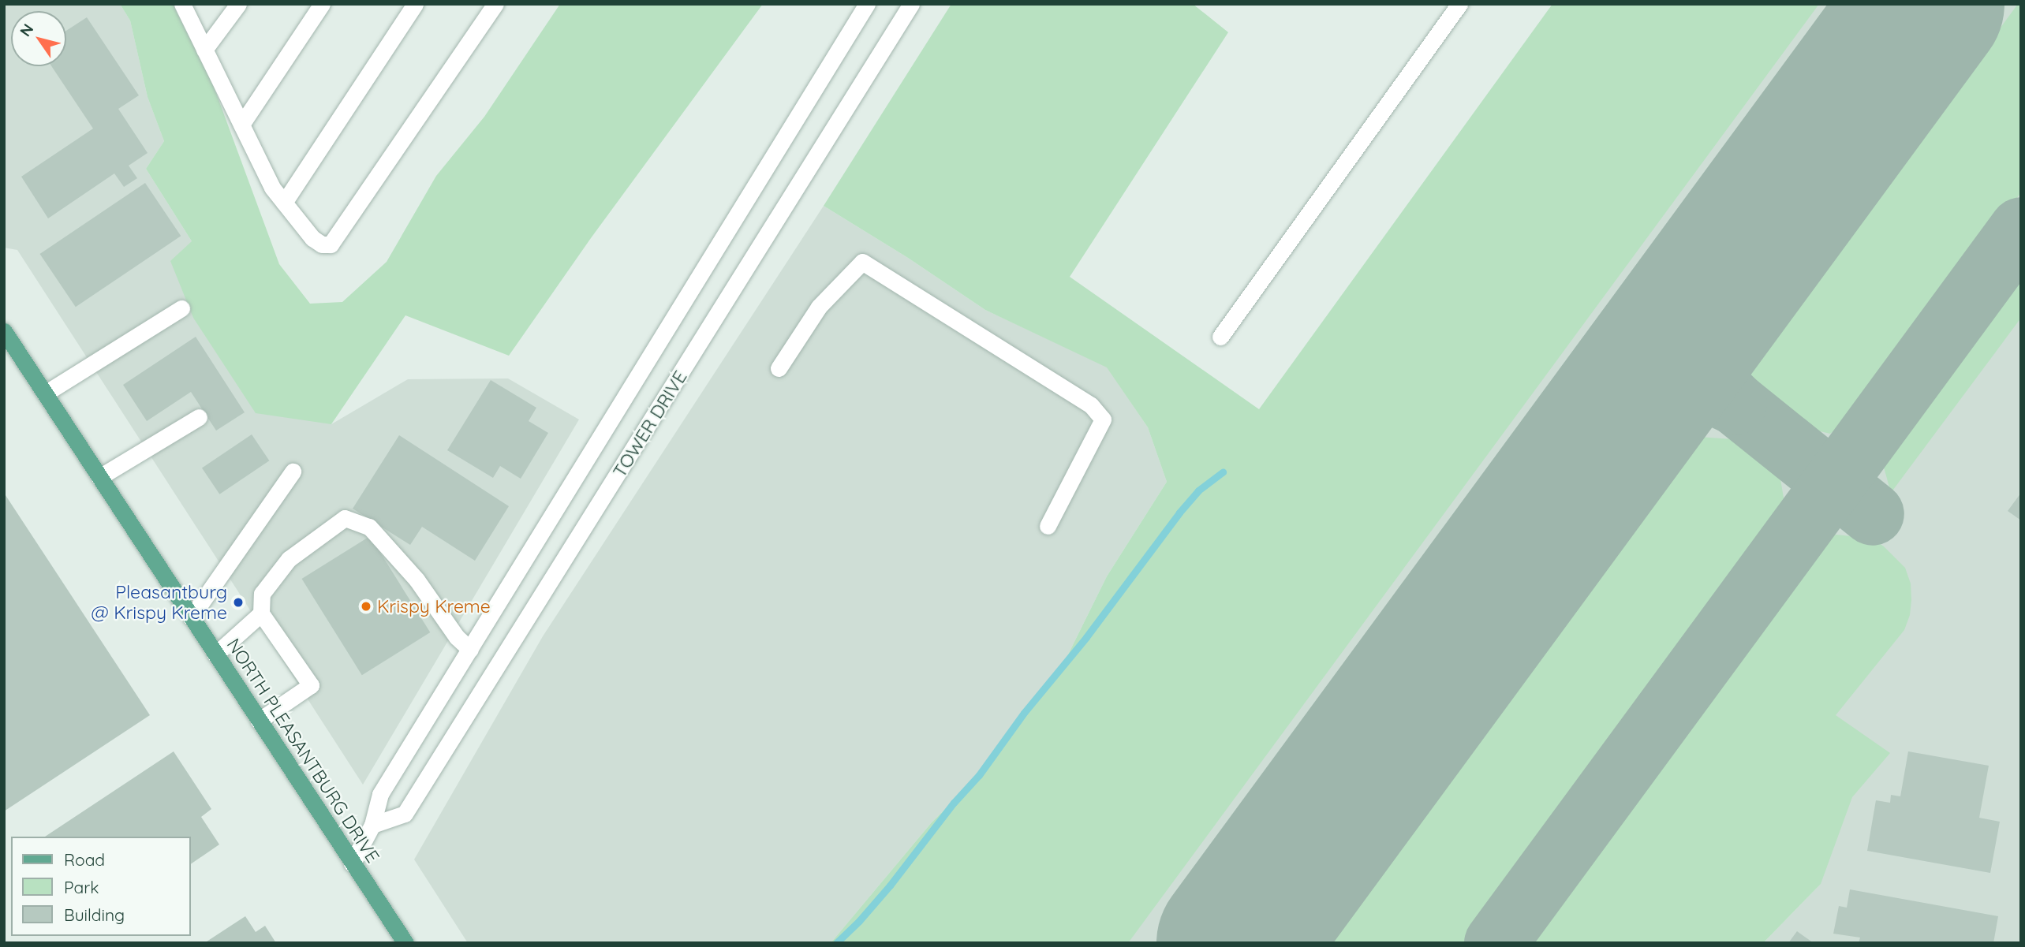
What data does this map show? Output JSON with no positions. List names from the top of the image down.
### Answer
{
  "streets": {
    "main road": ["NORTH PLEASANTBURG DRIVE"],
    "street": ["TOWER DRIVE"]
  },
  "crossings": [
    ["TOWER DRIVE", "NORTH PLEASANTBURG DRIVE"]
  ],
  "places": ["Pleasantburg @ Krispy Kreme", "Krispy Kreme"],
  "legend": ["Road", "Park", "Building"],
  "north": "top left"
}
